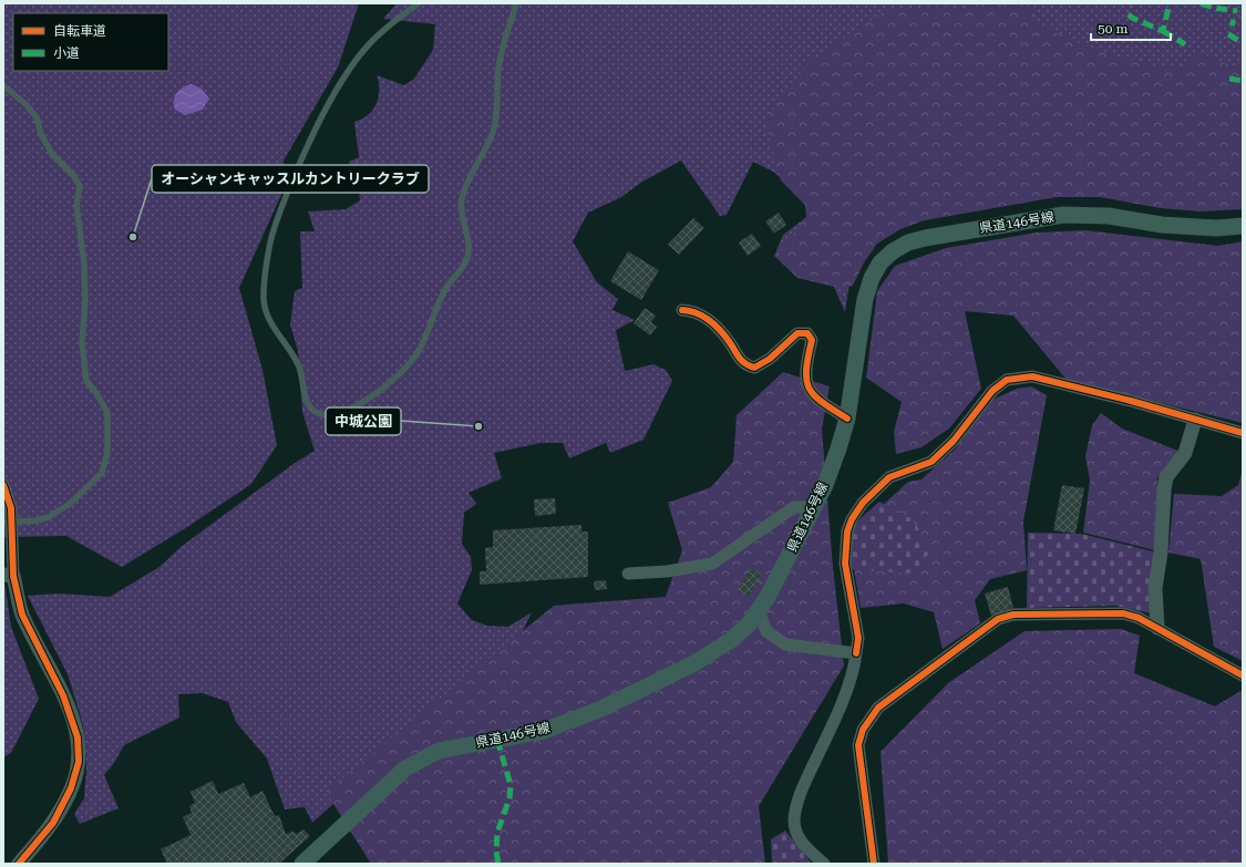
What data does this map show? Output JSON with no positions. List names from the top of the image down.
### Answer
{
  "streets": {
    "main road": ["県道146号線"]
  },
  "places": ["オーシャンキャッスルカントリークラブ", "中城公園"],
  "legend": ["自転車道", "小道"],
  "scale_bar": "50 m"
}
